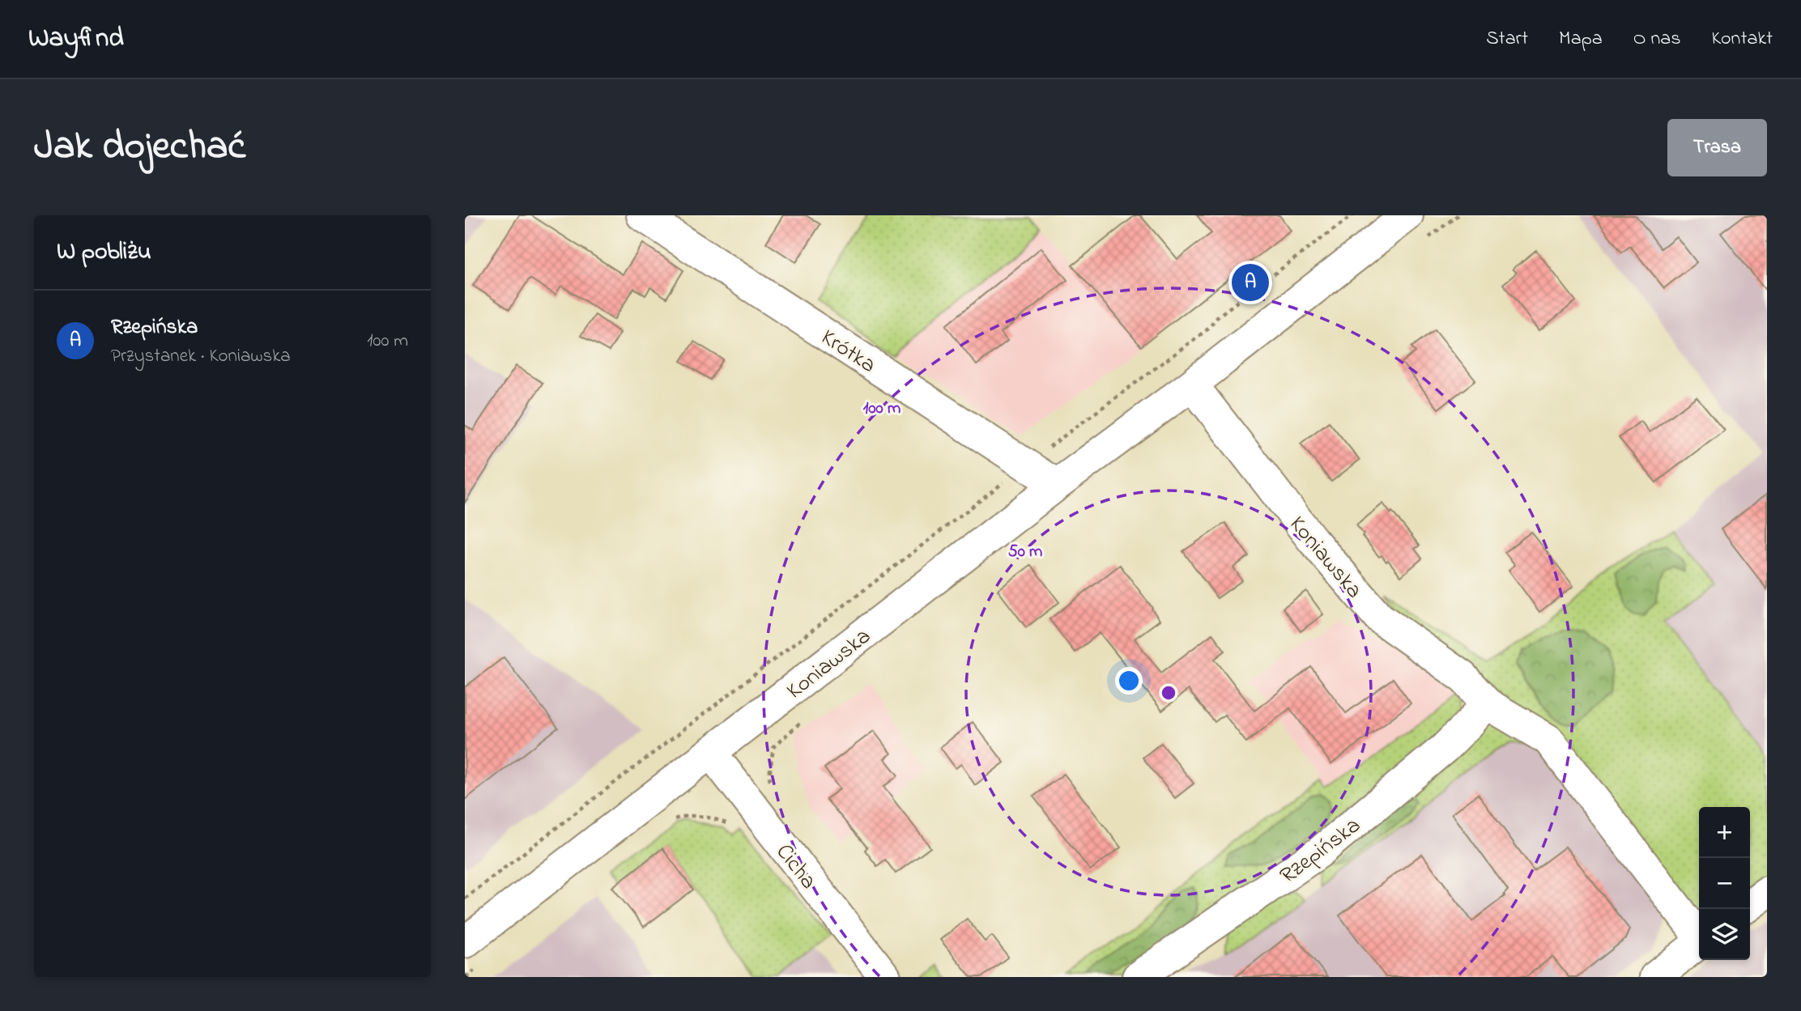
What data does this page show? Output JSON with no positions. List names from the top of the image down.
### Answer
{
  "streets": {
    "street": [
      "Krótka",
      "Koniawska",
      "Rzepińska",
      "Cicha"
    ]
  },
  "crossings": [
    ["Krótka", "Koniawska"],
    ["Koniawska", "Rzepińska"],
    ["Koniawska", "Cicha"]
  ],
  "page": {
    "header": "Wayfind",
    "nav": [
      "Start",
      "Mapa",
      "O nas",
      "Kontakt"
    ],
    "title": "Jak dojechać",
    "buttons": "Trasa",
    "heading": "W pobliżu",
    "pins": "A",
    "list": [
      {
        "mark": "A",
        "name": "Rzepińska",
        "note": "Przystanek · Koniawska",
        "value": "100 m"
      }
    ],
    "map_buttons": ["+", "−"]
  },
  "rings": ["100 m", "50 m"]
}
